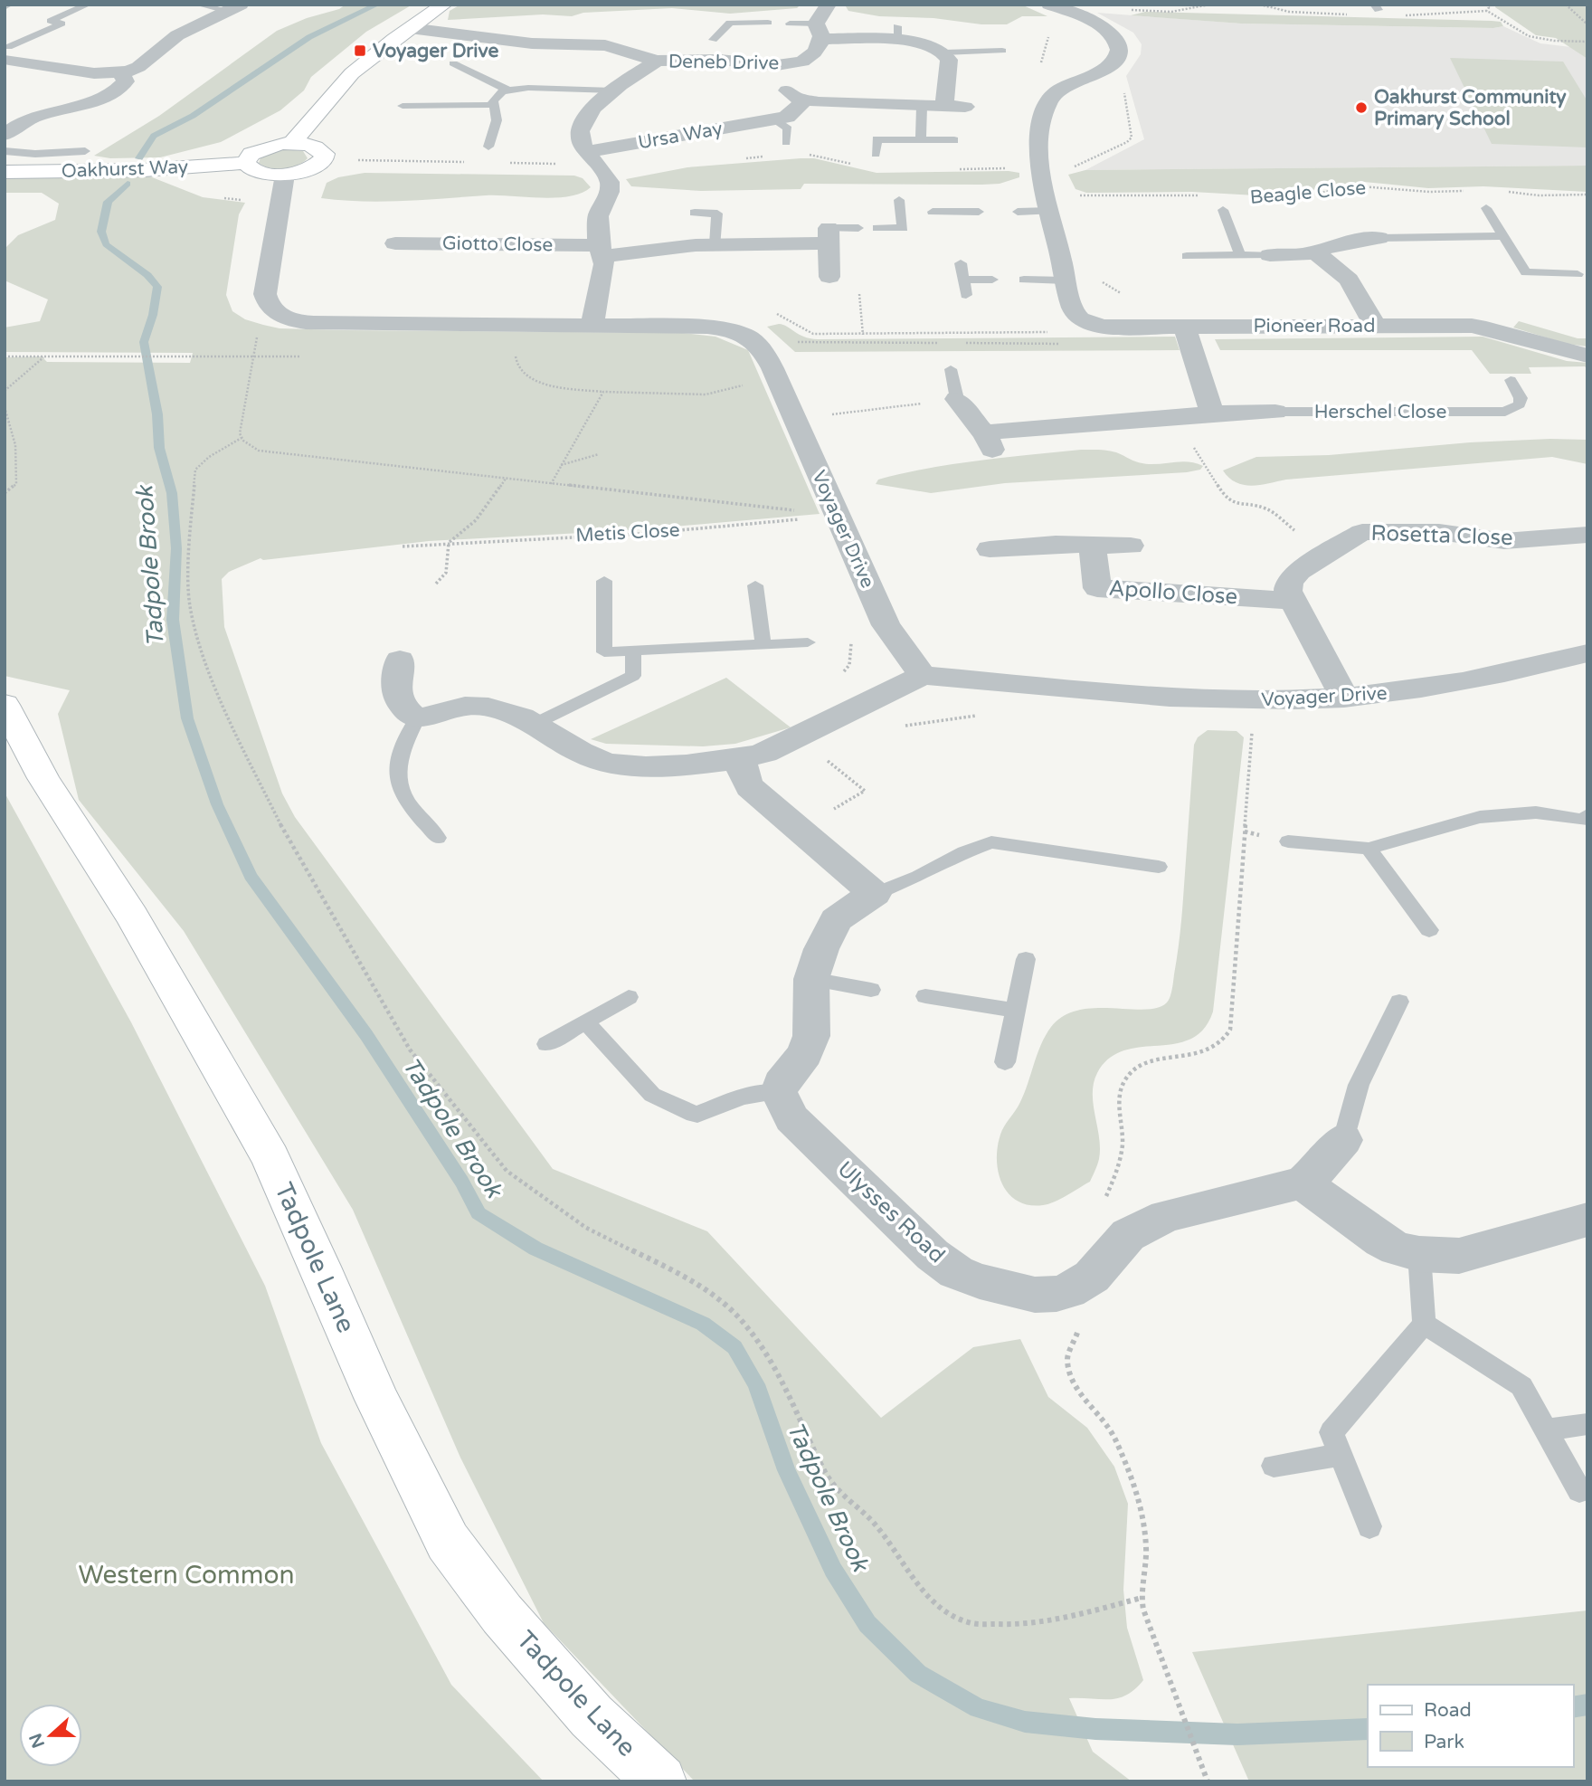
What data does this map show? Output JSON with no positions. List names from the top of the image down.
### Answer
{
  "streets": {
    "street": [
      "Deneb Drive",
      "Ursa Way",
      "Oakhurst Way",
      "Giotto Close",
      "Pioneer Road",
      "Herschel Close",
      "Voyager Drive",
      "Rosetta Close",
      "Apollo Close",
      "Ulysses Road",
      "Tadpole Lane"
    ],
    "lane": ["Beagle Close"],
    "path": ["Metis Close"]
  },
  "crossings": [
    ["Rosetta Close", "Apollo Close"]
  ],
  "water": ["Tadpole Brook"],
  "parks": ["Western Common"],
  "places": {
    "transit": ["Voyager Drive"],
    "other": ["Oakhurst Community Primary School"]
  },
  "legend": ["Road", "Park"],
  "north": "left"
}
